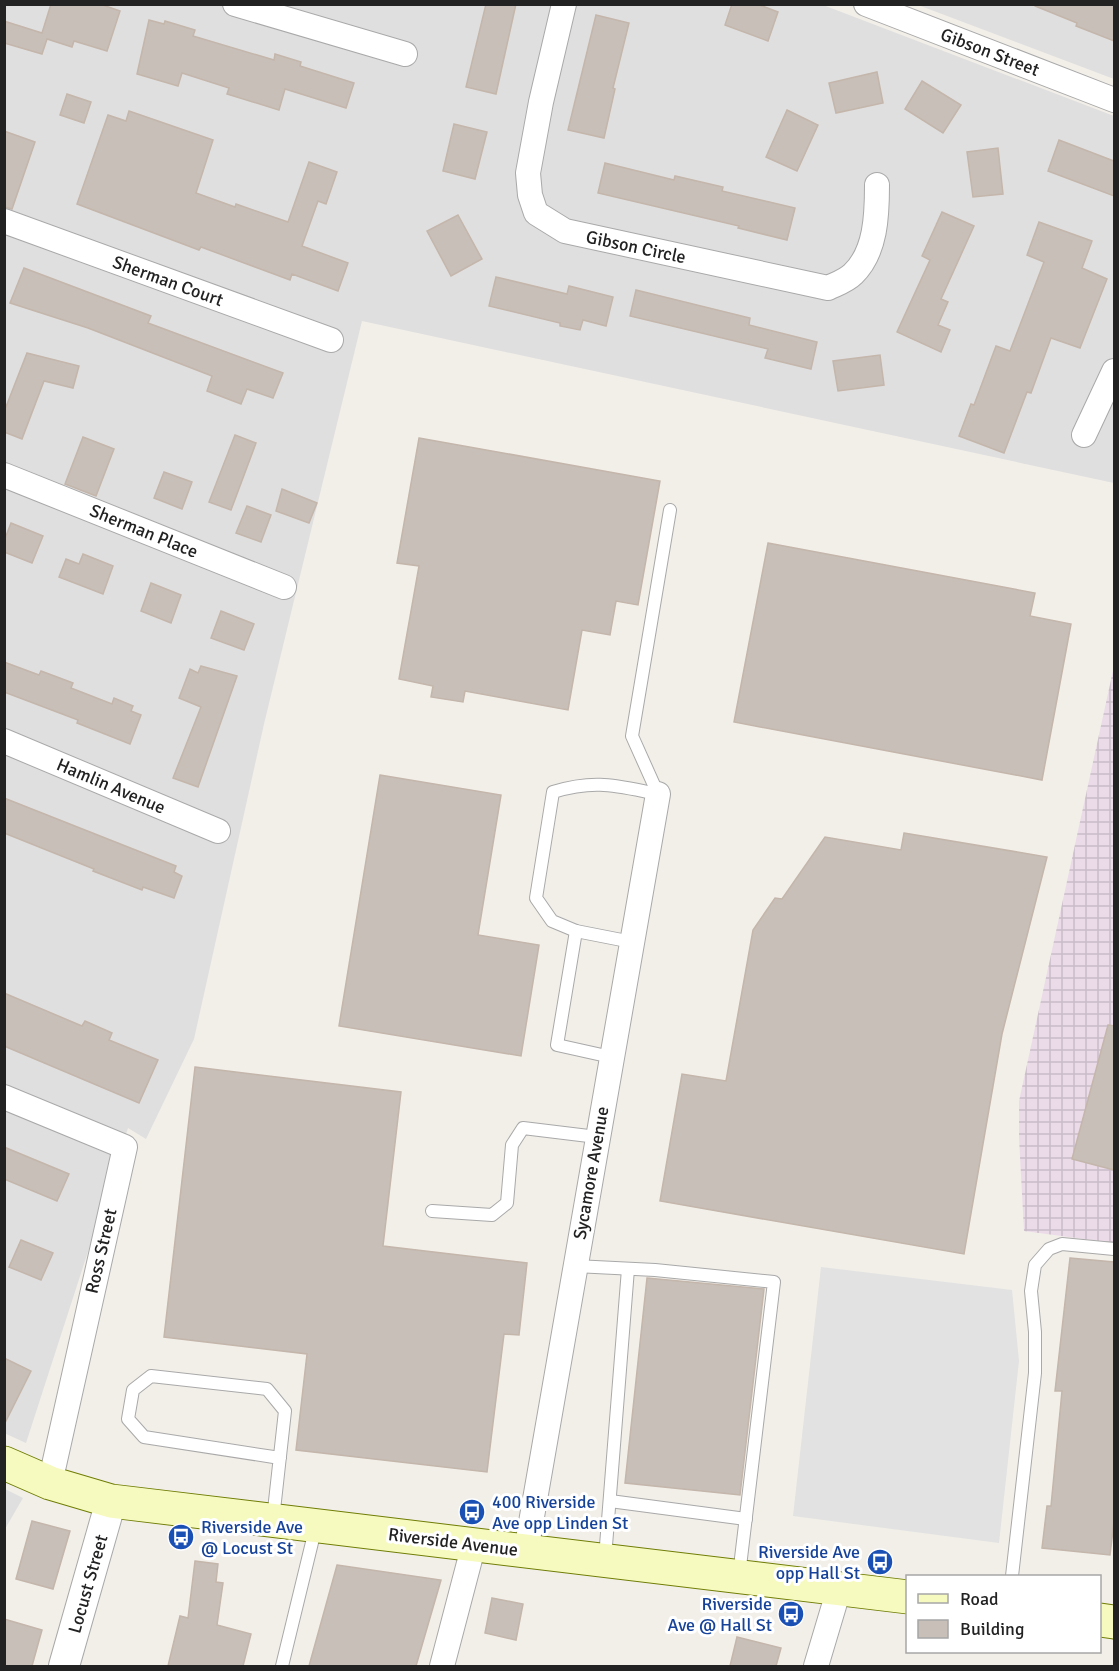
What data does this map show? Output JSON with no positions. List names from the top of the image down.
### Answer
{
  "streets": {
    "main road": ["Riverside Avenue"],
    "street": [
      "Gibson Street",
      "Gibson Circle",
      "Sherman Court",
      "Sherman Place",
      "Hamlin Avenue",
      "Sycamore Avenue",
      "Ross Street",
      "Locust Street"
    ]
  },
  "crossings": [
    ["Sycamore Avenue", "Riverside Avenue"],
    ["Ross Street", "Riverside Avenue"],
    ["Riverside Avenue", "Locust Street"]
  ],
  "places": {
    "bus stop": [
      "400 Riverside Ave opp Linden St",
      "Riverside Ave @ Locust St",
      "Riverside Ave opp Hall St",
      "Riverside Ave @ Hall St"
    ]
  },
  "legend": ["Road", "Building"]
}
